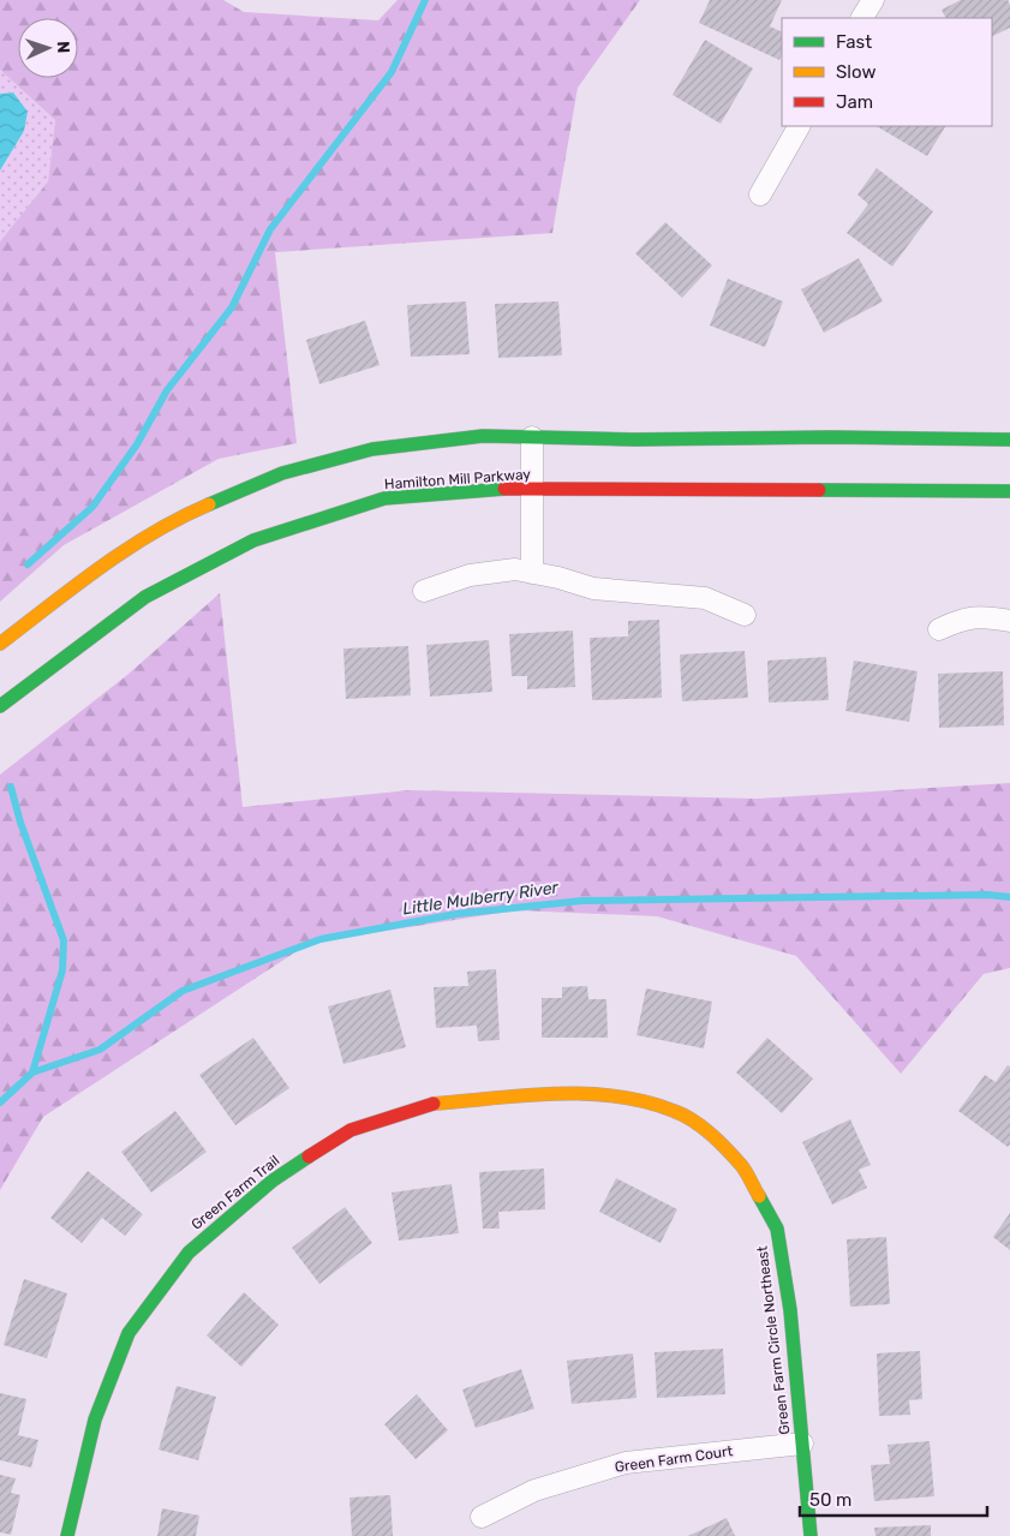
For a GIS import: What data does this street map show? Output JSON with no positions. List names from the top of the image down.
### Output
{
  "streets": {
    "street": [
      "Hamilton Mill Parkway",
      "Green Farm Trail",
      "Green Farm Circle Northeast",
      "Green Farm Court"
    ]
  },
  "crossings": [
    ["Green Farm Trail", "Green Farm Circle Northeast"],
    ["Green Farm Circle Northeast", "Green Farm Court"]
  ],
  "water": ["Little Mulberry River"],
  "legend": ["Fast", "Slow", "Jam"],
  "scale_bar": "50 m",
  "north": "right"
}
